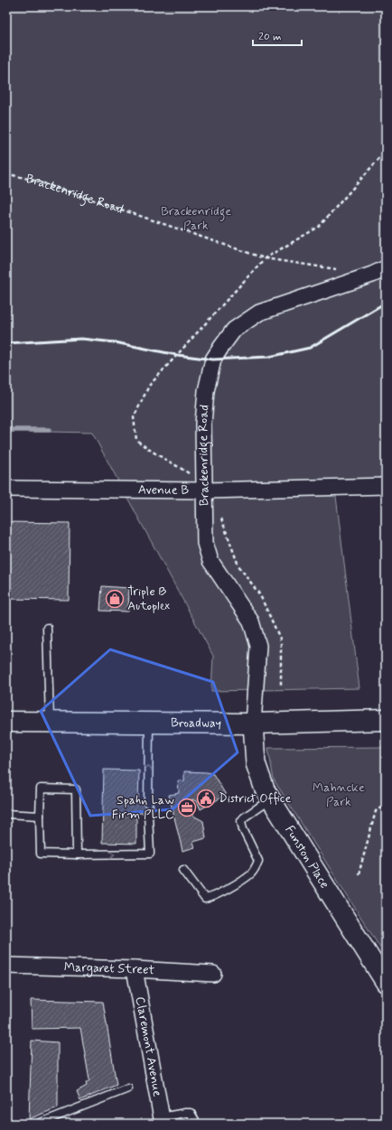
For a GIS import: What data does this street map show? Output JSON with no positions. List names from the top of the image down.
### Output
{
  "streets": {
    "main road": ["Broadway"],
    "street": [
      "Brackenridge Road",
      "Avenue B",
      "Funston Place",
      "Margaret Street",
      "Claremont Avenue"
    ]
  },
  "crossings": [
    ["Brackenridge Road", "Avenue B"],
    ["Brackenridge Road", "Broadway"],
    ["Brackenridge Road", "Funston Place"],
    ["Broadway", "Funston Place"],
    ["Margaret Street", "Claremont Avenue"]
  ],
  "parks": ["Brackenridge Park", "Mahncke Park"],
  "places": {
    "shop": ["Triple B Autoplex"],
    "public building": ["District Office"],
    "office": ["Spahn Law Firm PLLC"]
  },
  "scale_bar": "20 m"
}
